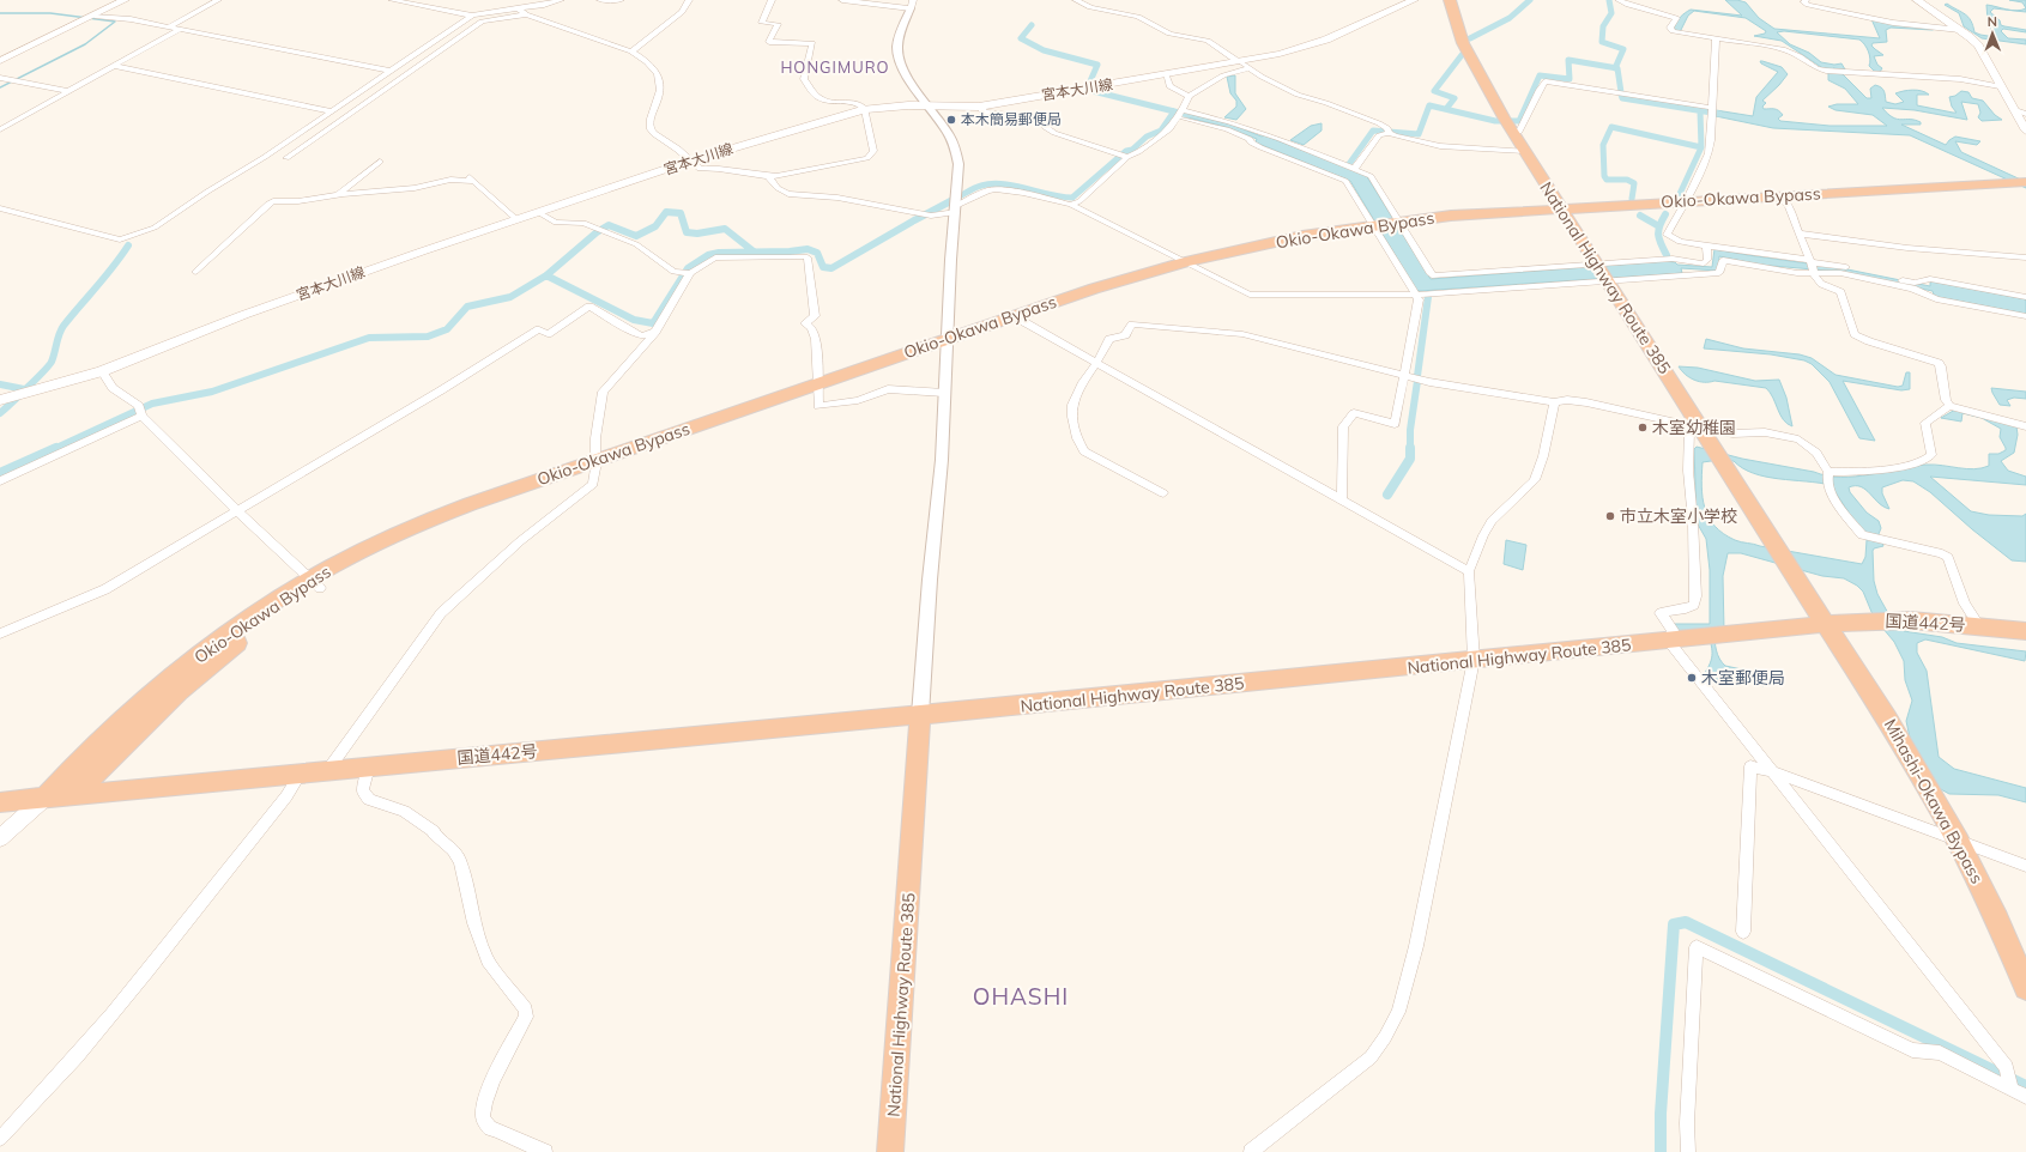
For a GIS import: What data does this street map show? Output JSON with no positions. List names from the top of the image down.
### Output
{
  "streets": {
    "highway": [
      "Okio-Okawa Bypass",
      "National Highway Route 385",
      "国道442号",
      "Mihashi-Okawa Bypass"
    ],
    "main road": ["宮本大川線"]
  },
  "crossings": [
    ["Okio-Okawa Bypass", "National Highway Route 385"],
    ["Okio-Okawa Bypass", "国道442号"],
    ["National Highway Route 385", "国道442号"],
    ["National Highway Route 385", "Mihashi-Okawa Bypass"],
    ["国道442号", "Mihashi-Okawa Bypass"]
  ],
  "districts": ["HONGIMURO", "OHASHI"],
  "places": [
    "本木簡易郵便局",
    "木室幼稚園",
    "市立木室小学校",
    "木室郵便局"
  ],
  "north": "top"
}
